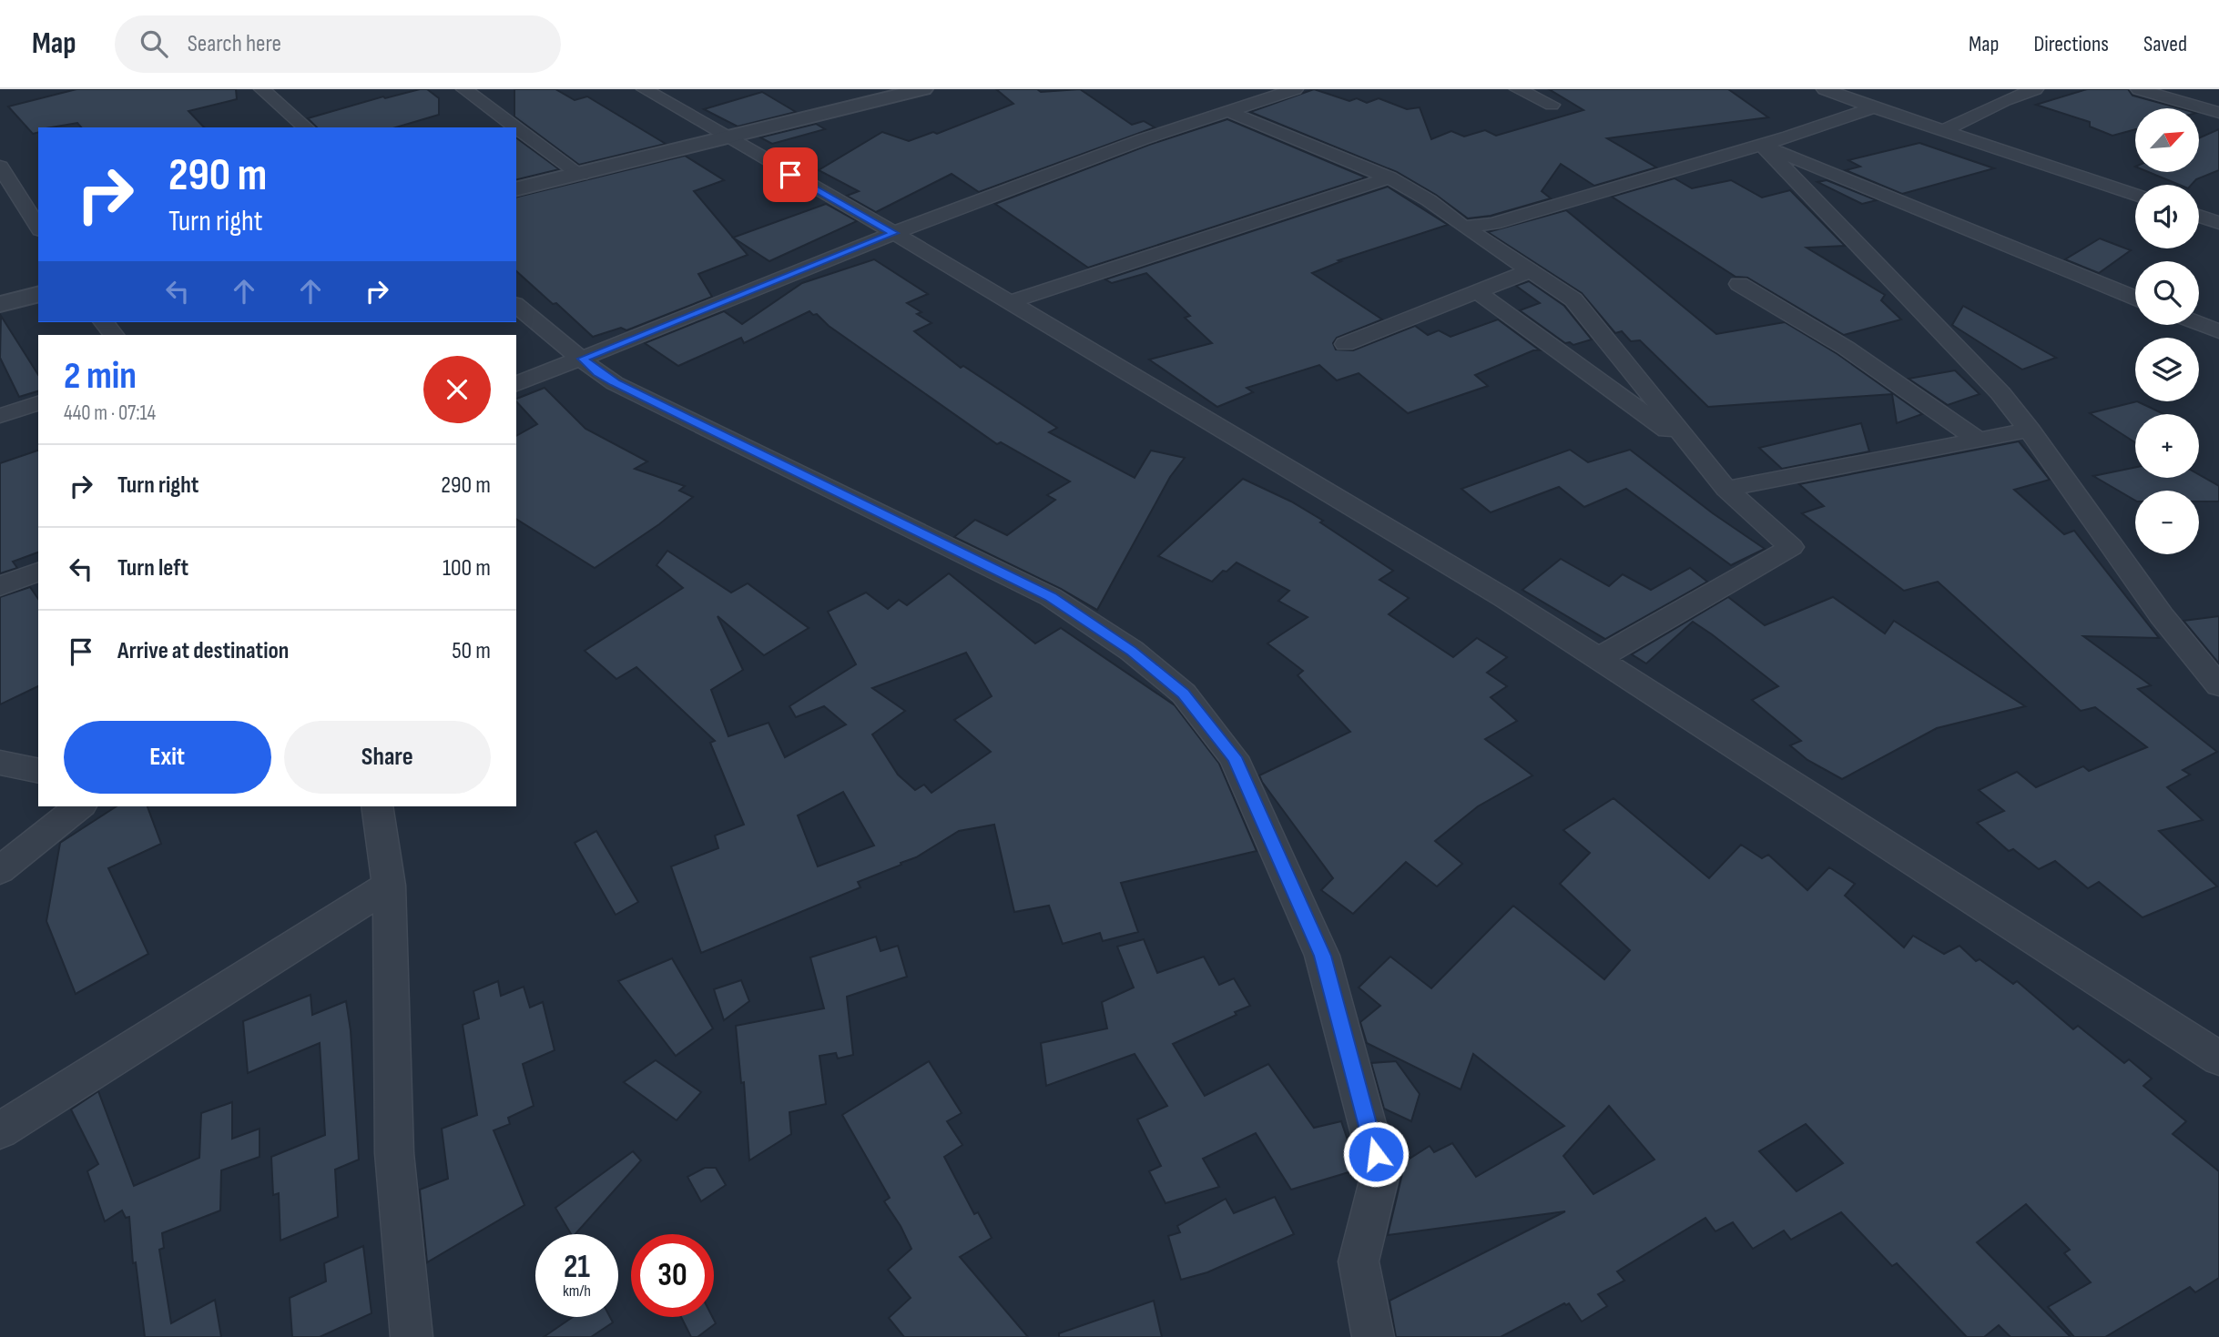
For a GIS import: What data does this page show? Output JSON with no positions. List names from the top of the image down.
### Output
{
  "north": "top right",
  "page": {
    "header": "Map",
    "search": "Search here",
    "nav": ["Map", "Directions", "Saved"],
    "map_buttons": ["+", "−"],
    "turn": ["290 m", "Turn right"],
    "heading": ["2 min", "440 m · 07:14"],
    "list": [
      {
        "name": "Turn right",
        "value": "290 m"
      },
      {
        "name": "Turn left",
        "value": "100 m"
      },
      {
        "name": "Arrive at destination",
        "value": "50 m"
      }
    ],
    "buttons": ["Exit", "Share"],
    "speed": "21 km/h",
    "limit": "30"
  }
}
